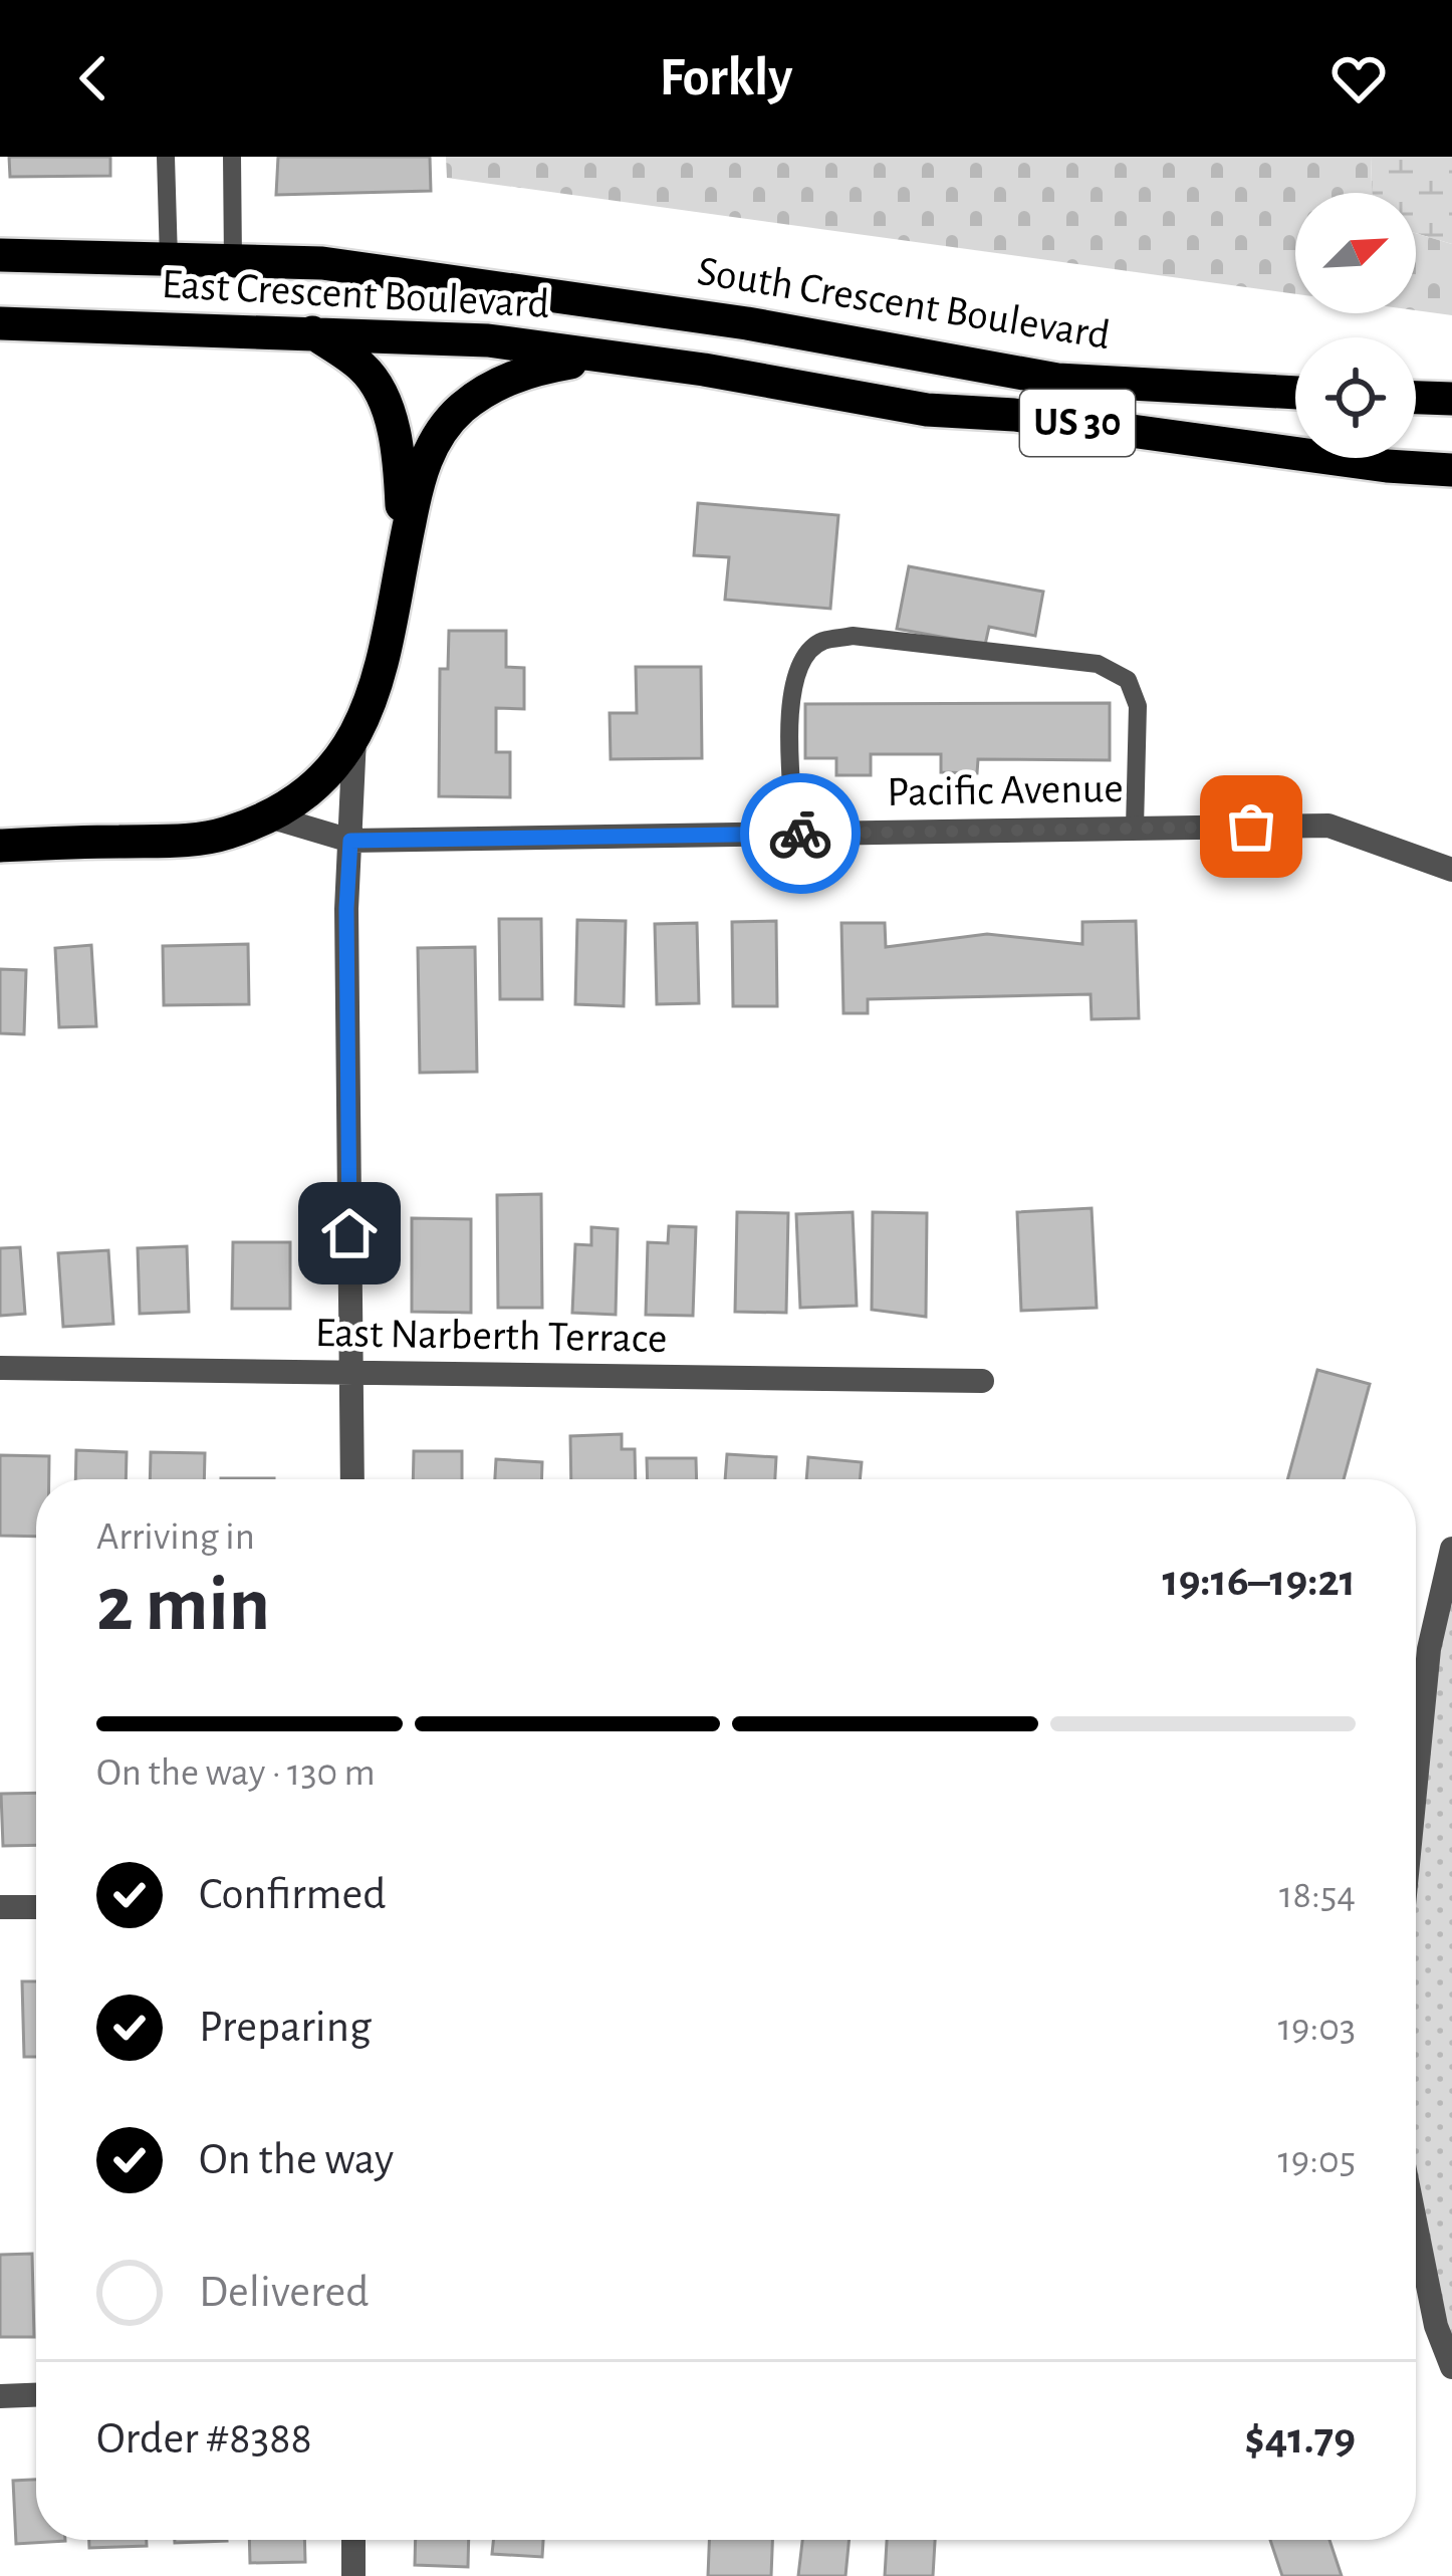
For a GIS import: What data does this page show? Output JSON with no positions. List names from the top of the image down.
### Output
{
  "streets": {
    "highway": ["East Crescent Boulevard", "South Crescent Boulevard", "US 30"],
    "street": ["Pacific Avenue", "East Narberth Terrace"]
  },
  "crossings": [
    ["East Crescent Boulevard", "South Crescent Boulevard"]
  ],
  "north": "top right",
  "page": {
    "header": "Forkly",
    "heading": ["2 min", "Arriving in", "19:16–19:21"],
    "panel": ["Order #8388", "$41.79"],
    "bar": "On the way · 130 m",
    "list": [
      ["Confirmed", "18:54"],
      ["Preparing", "19:03"],
      ["On the way", "19:05"],
      "Delivered"
    ]
  }
}
